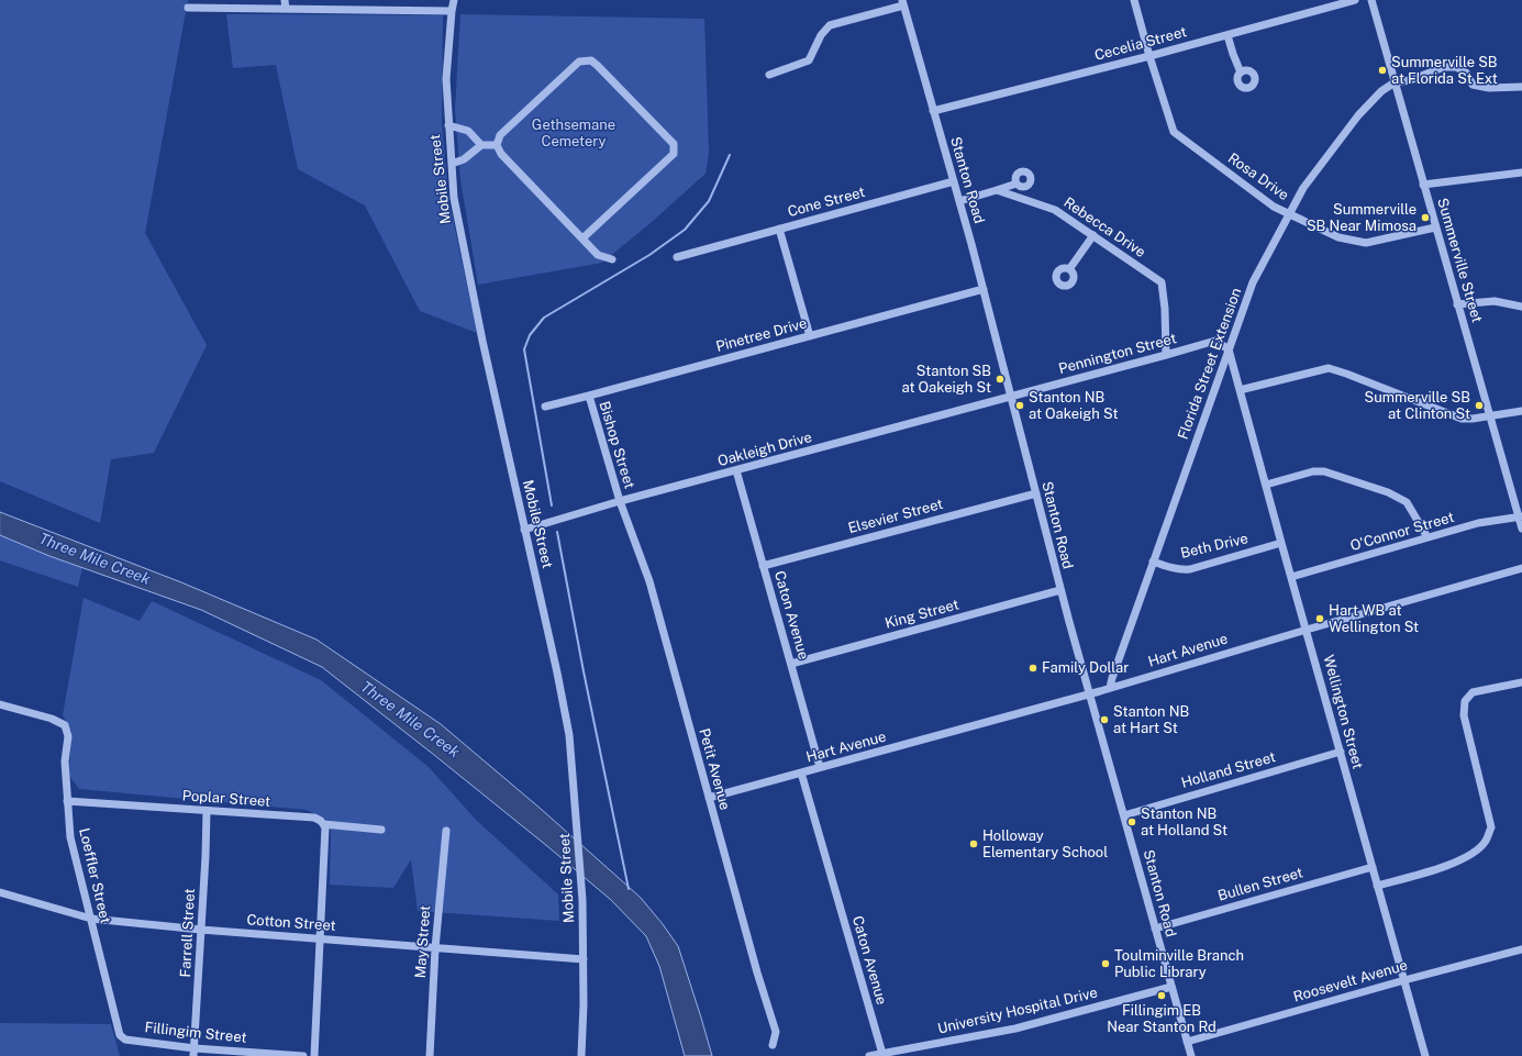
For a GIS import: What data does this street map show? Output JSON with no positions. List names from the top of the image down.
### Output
{
  "streets": {
    "street": [
      "Cecelia Street",
      "Rosa Drive",
      "Mobile Street",
      "Stanton Road",
      "Cone Street",
      "Rebecca Drive",
      "Summerville Street",
      "Pinetree Drive",
      "Pennington Street",
      "Florida Street Extension",
      "Bishop Street",
      "Oakleigh Drive",
      "Elsevier Street",
      "O'Connor Street",
      "Beth Drive",
      "King Street",
      "Caton Avenue",
      "Hart Avenue",
      "Wellington Street",
      "Petit Avenue",
      "Holland Street",
      "Poplar Street",
      "Loeffler Street",
      "Bullen Street",
      "Cotton Street",
      "Farrell Street",
      "May Street",
      "Roosevelt Avenue",
      "University Hospital Drive",
      "Fillingim Street"
    ]
  },
  "crossings": [
    ["Cecelia Street", "Rosa Drive"],
    ["Cecelia Street", "Stanton Road"],
    ["Rosa Drive", "Summerville Street"],
    ["Rosa Drive", "Florida Street Extension"],
    ["Mobile Street", "Oakleigh Drive"],
    ["Mobile Street", "Cotton Street"],
    ["Stanton Road", "Cone Street"],
    ["Stanton Road", "Pinetree Drive"],
    ["Stanton Road", "Pennington Street"],
    ["Stanton Road", "Oakleigh Drive"],
    ["Stanton Road", "Elsevier Street"],
    ["Stanton Road", "King Street"],
    ["Stanton Road", "Hart Avenue"],
    ["Stanton Road", "Holland Street"],
    ["Stanton Road", "Bullen Street"],
    ["Stanton Road", "Roosevelt Avenue"],
    ["Stanton Road", "University Hospital Drive"],
    ["Rebecca Drive", "Pennington Street"],
    ["Summerville Street", "Florida Street Extension"],
    ["Summerville Street", "O'Connor Street"],
    ["Pinetree Drive", "Bishop Street"],
    ["Pennington Street", "Florida Street Extension"],
    ["Pennington Street", "Oakleigh Drive"],
    ["Pennington Street", "Wellington Street"],
    ["Florida Street Extension", "Beth Drive"],
    ["Florida Street Extension", "Hart Avenue"],
    ["Florida Street Extension", "Wellington Street"],
    ["Bishop Street", "Oakleigh Drive"],
    ["Bishop Street", "Petit Avenue"],
    ["Oakleigh Drive", "Caton Avenue"],
    ["Oakleigh Drive", "Petit Avenue"],
    ["Elsevier Street", "Caton Avenue"],
    ["O'Connor Street", "Wellington Street"],
    ["Beth Drive", "Wellington Street"],
    ["King Street", "Caton Avenue"],
    ["Caton Avenue", "Hart Avenue"],
    ["Caton Avenue", "University Hospital Drive"],
    ["Hart Avenue", "Wellington Street"],
    ["Hart Avenue", "Petit Avenue"],
    ["Wellington Street", "Holland Street"],
    ["Wellington Street", "Bullen Street"],
    ["Wellington Street", "Roosevelt Avenue"],
    ["Poplar Street", "Loeffler Street"],
    ["Poplar Street", "Farrell Street"],
    ["Loeffler Street", "Cotton Street"],
    ["Loeffler Street", "Fillingim Street"],
    ["Cotton Street", "Farrell Street"],
    ["Cotton Street", "May Street"],
    ["Farrell Street", "Fillingim Street"]
  ],
  "water": ["Three Mile Creek"],
  "parks": ["Gethsemane Cemetery"],
  "places": [
    "Summerville SB at Florida St Ext",
    "Summerville SB Near Mimosa",
    "Stanton SB at Oakeigh St",
    "Stanton NB at Oakeigh St",
    "Summerville SB at Clinton St",
    "Hart WB at Wellington St",
    "Family Dollar",
    "Stanton NB at Hart St",
    "Stanton NB at Holland St",
    "Holloway Elementary School",
    "Toulminville Branch Public Library",
    "Fillingim EB Near Stanton Rd"
  ]
}
